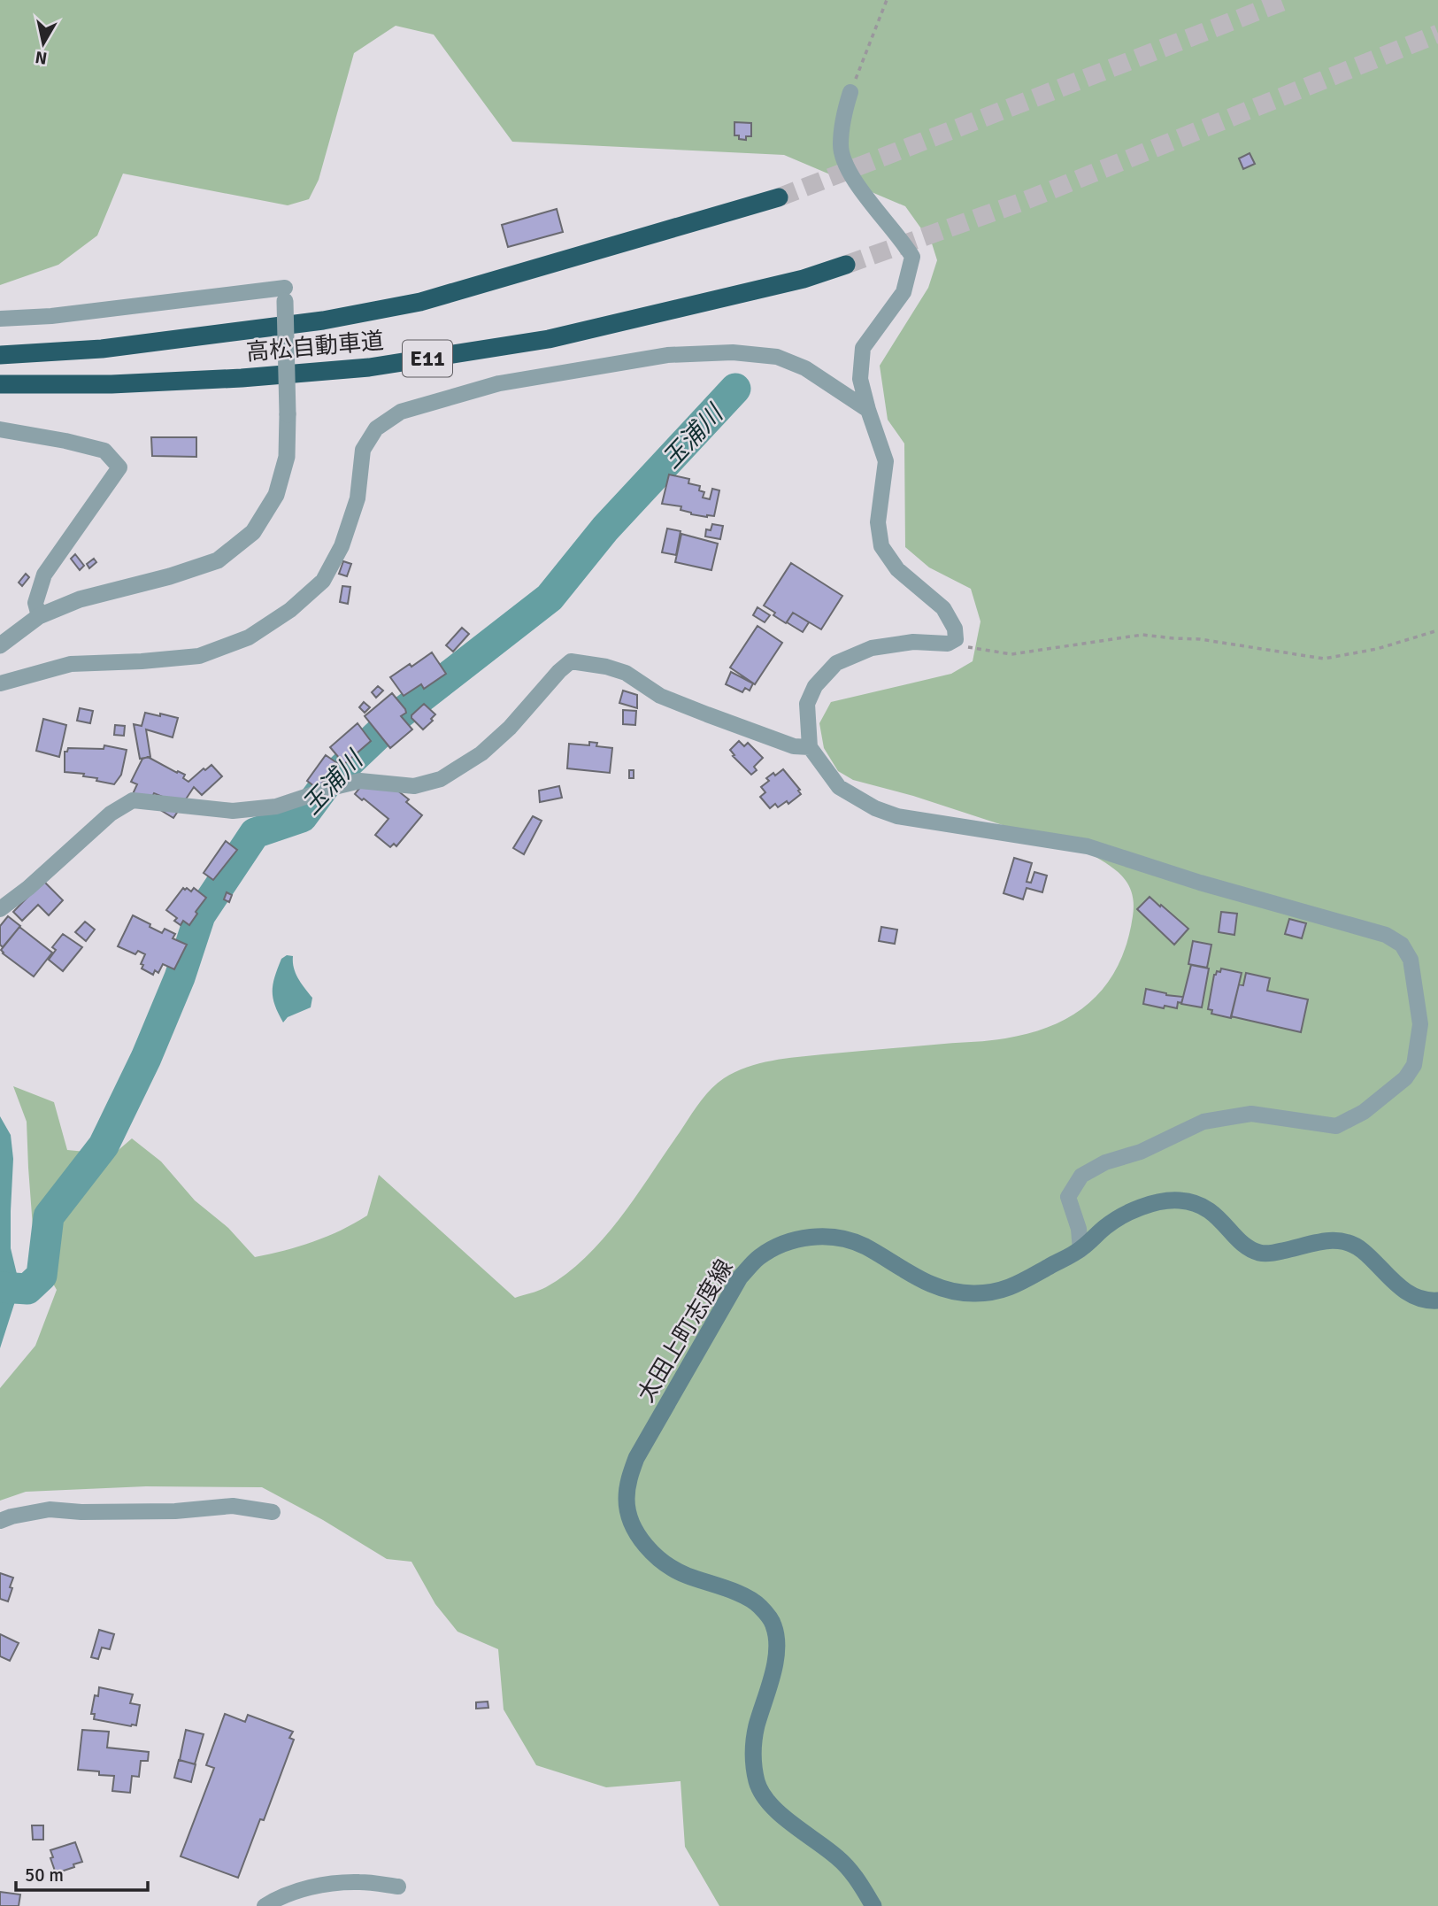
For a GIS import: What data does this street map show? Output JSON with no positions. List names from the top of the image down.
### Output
{
  "streets": {
    "highway": ["高松自動車道", "E11"],
    "main road": ["太田上町志度線"]
  },
  "water": ["玉浦川"],
  "scale_bar": "50 m",
  "north": "bottom"
}
